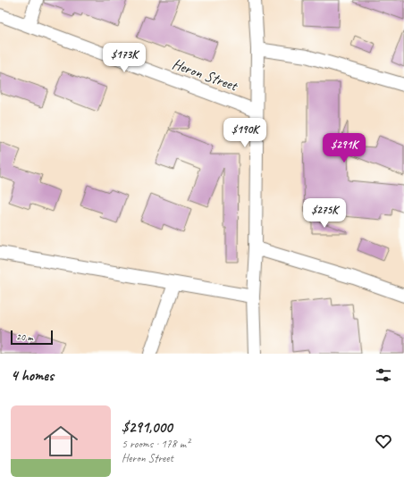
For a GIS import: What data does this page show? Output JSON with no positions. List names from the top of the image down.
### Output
{
  "streets": {
    "street": ["Heron Street"]
  },
  "scale_bar": "20 m",
  "page": {
    "price": [
      "$173K",
      "$190K",
      "$291K",
      "$275K"
    ],
    "scale": "20 m",
    "heading": "4 homes",
    "list": [
      {
        "name": "$291,000",
        "note": "5 rooms · 178 m² · Heron Street"
      }
    ]
  }
}
